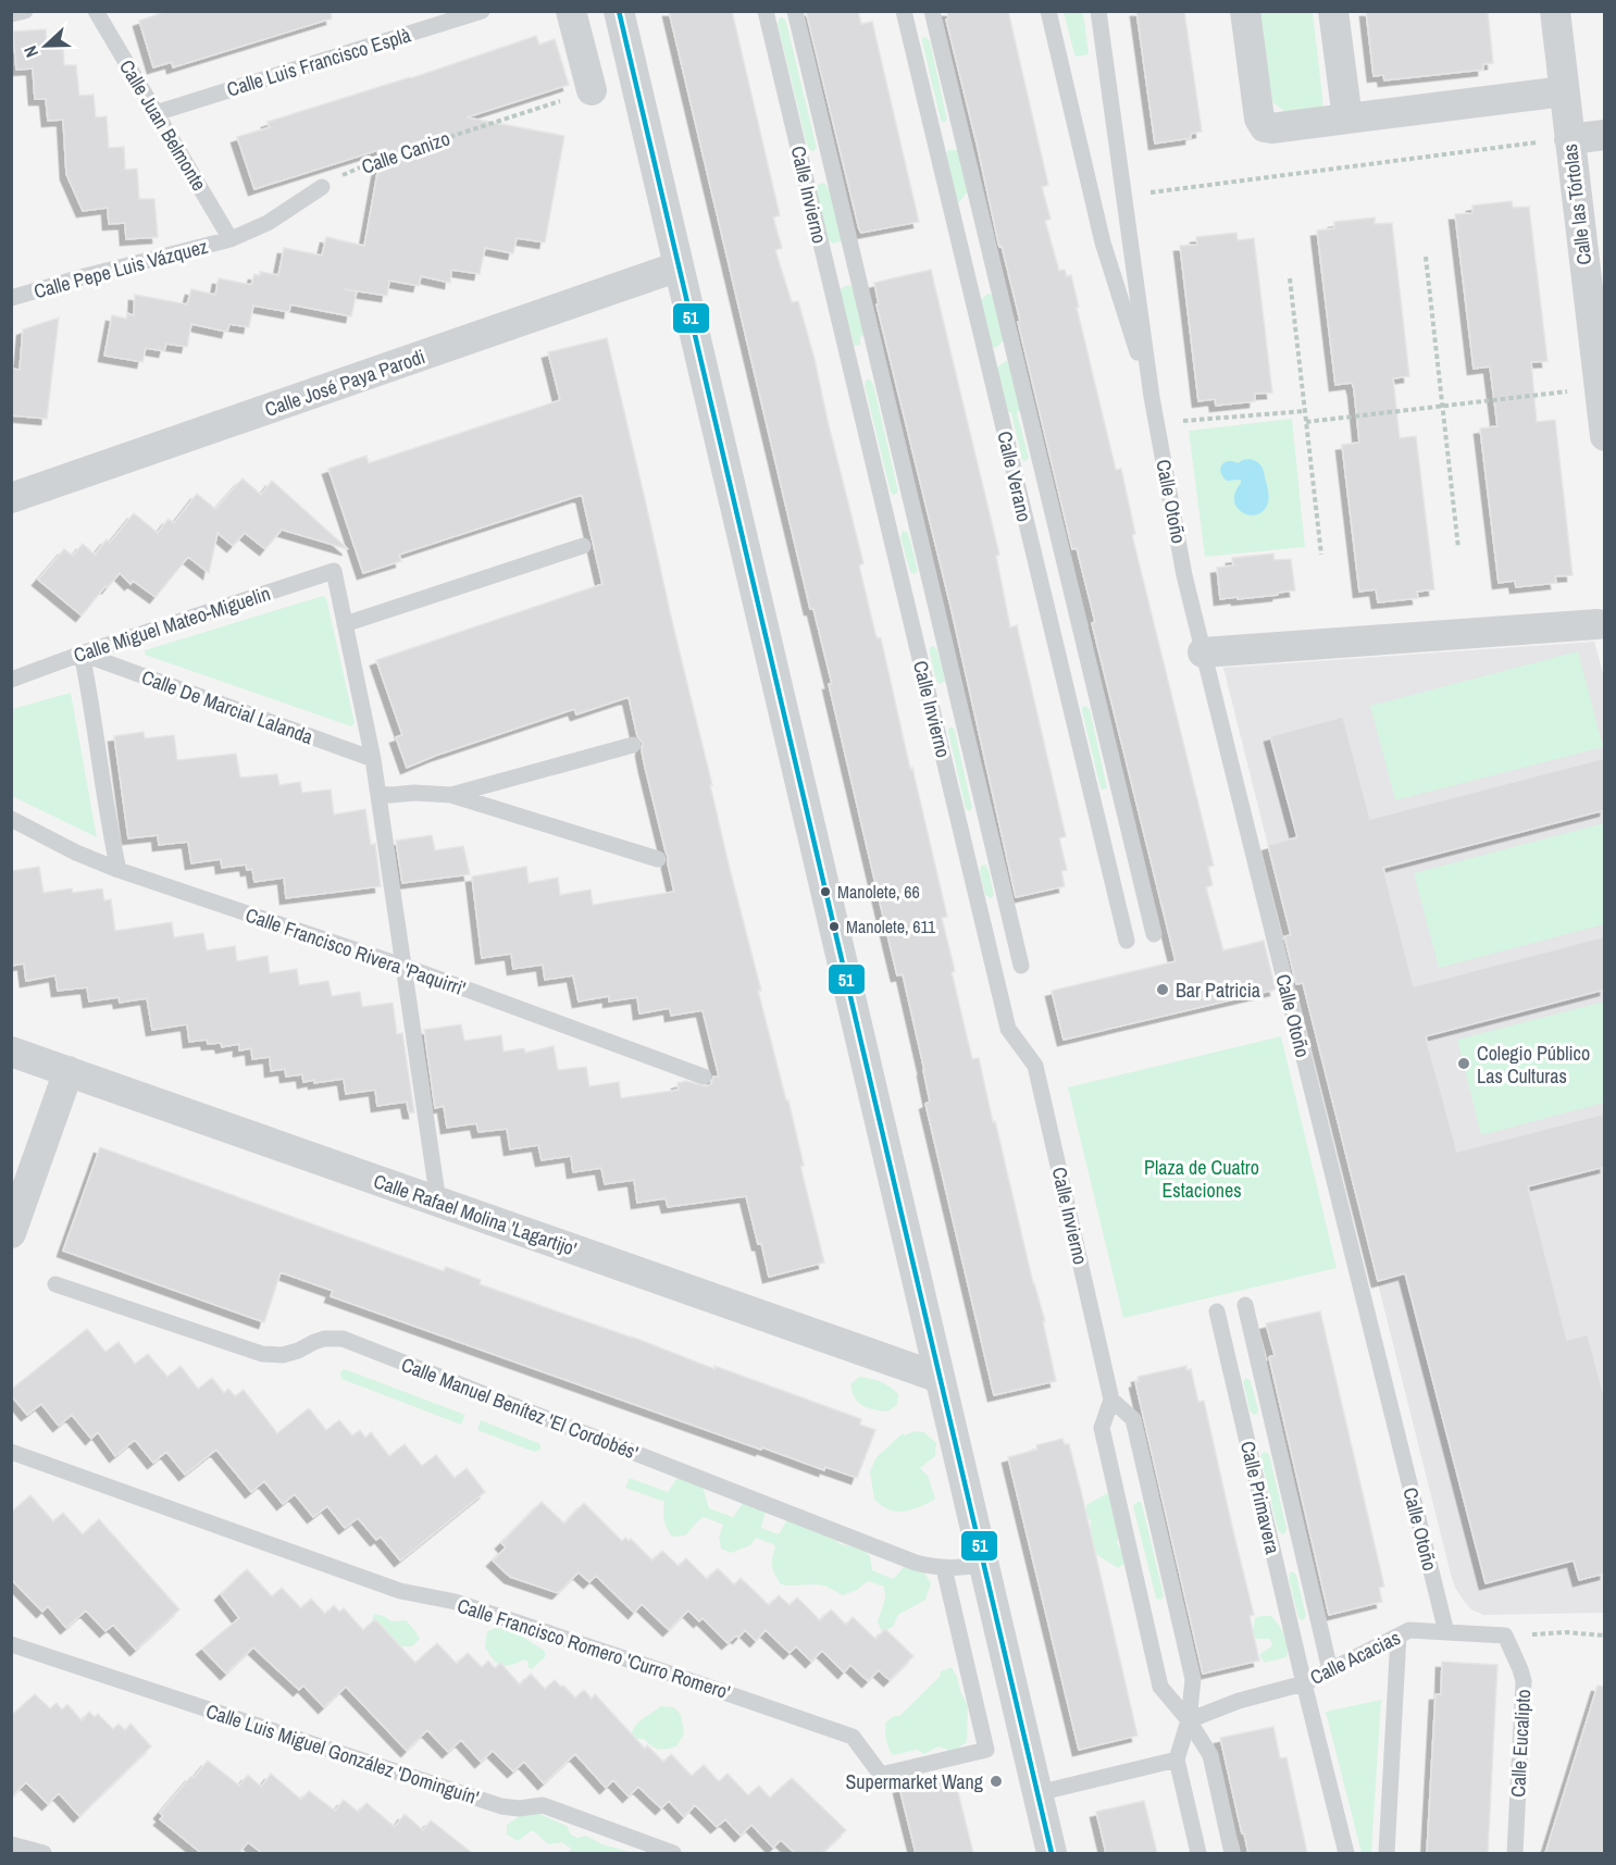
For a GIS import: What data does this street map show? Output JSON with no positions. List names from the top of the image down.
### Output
{
  "streets": {
    "street": ["Calle las Tórtolas", "Calle José Paya Parodi", "Calle Rafael Molina 'Lagartijo'"],
    "lane": [
      "Calle Luis Francisco Esplà",
      "Calle Juan Belmonte",
      "Calle Invierno",
      "Calle Pepe Luis Vázquez",
      "Calle Verano",
      "Calle Otoño",
      "Calle Miguel Mateo-Miguelin",
      "Calle De Marcial Lalanda",
      "Calle Francisco Rivera 'Paquirri'",
      "Calle Manuel Benítez 'El Cordobés'",
      "Calle Primavera",
      "Calle Francisco Romero 'Curro Romero'",
      "Calle Acacias",
      "Calle Eucalipto",
      "Calle Luis Miguel González 'Dominguín'"
    ],
    "path": ["Calle Canizo"]
  },
  "crossings": [
    ["Calle Luis Francisco Esplà", "Calle Juan Belmonte"],
    ["Calle Juan Belmonte", "Calle Pepe Luis Vázquez"],
    ["Calle Invierno", "Calle Acacias"],
    ["Calle Otoño", "Calle Acacias"],
    ["Calle Miguel Mateo-Miguelin", "Calle De Marcial Lalanda"],
    ["Calle Manuel Benítez 'El Cordobés'", "Calle Francisco Romero 'Curro Romero'"],
    ["Calle Primavera", "Calle Acacias"],
    ["Calle Acacias", "Calle Eucalipto"]
  ],
  "parks": ["Plaza de Cuatro Estaciones"],
  "places": [
    "Manolete, 66",
    "Manolete, 611",
    "Bar Patricia",
    "Colegio Público Las Culturas",
    "Supermarket Wang"
  ],
  "lines": ["transit line 51"],
  "north": "left"
}
